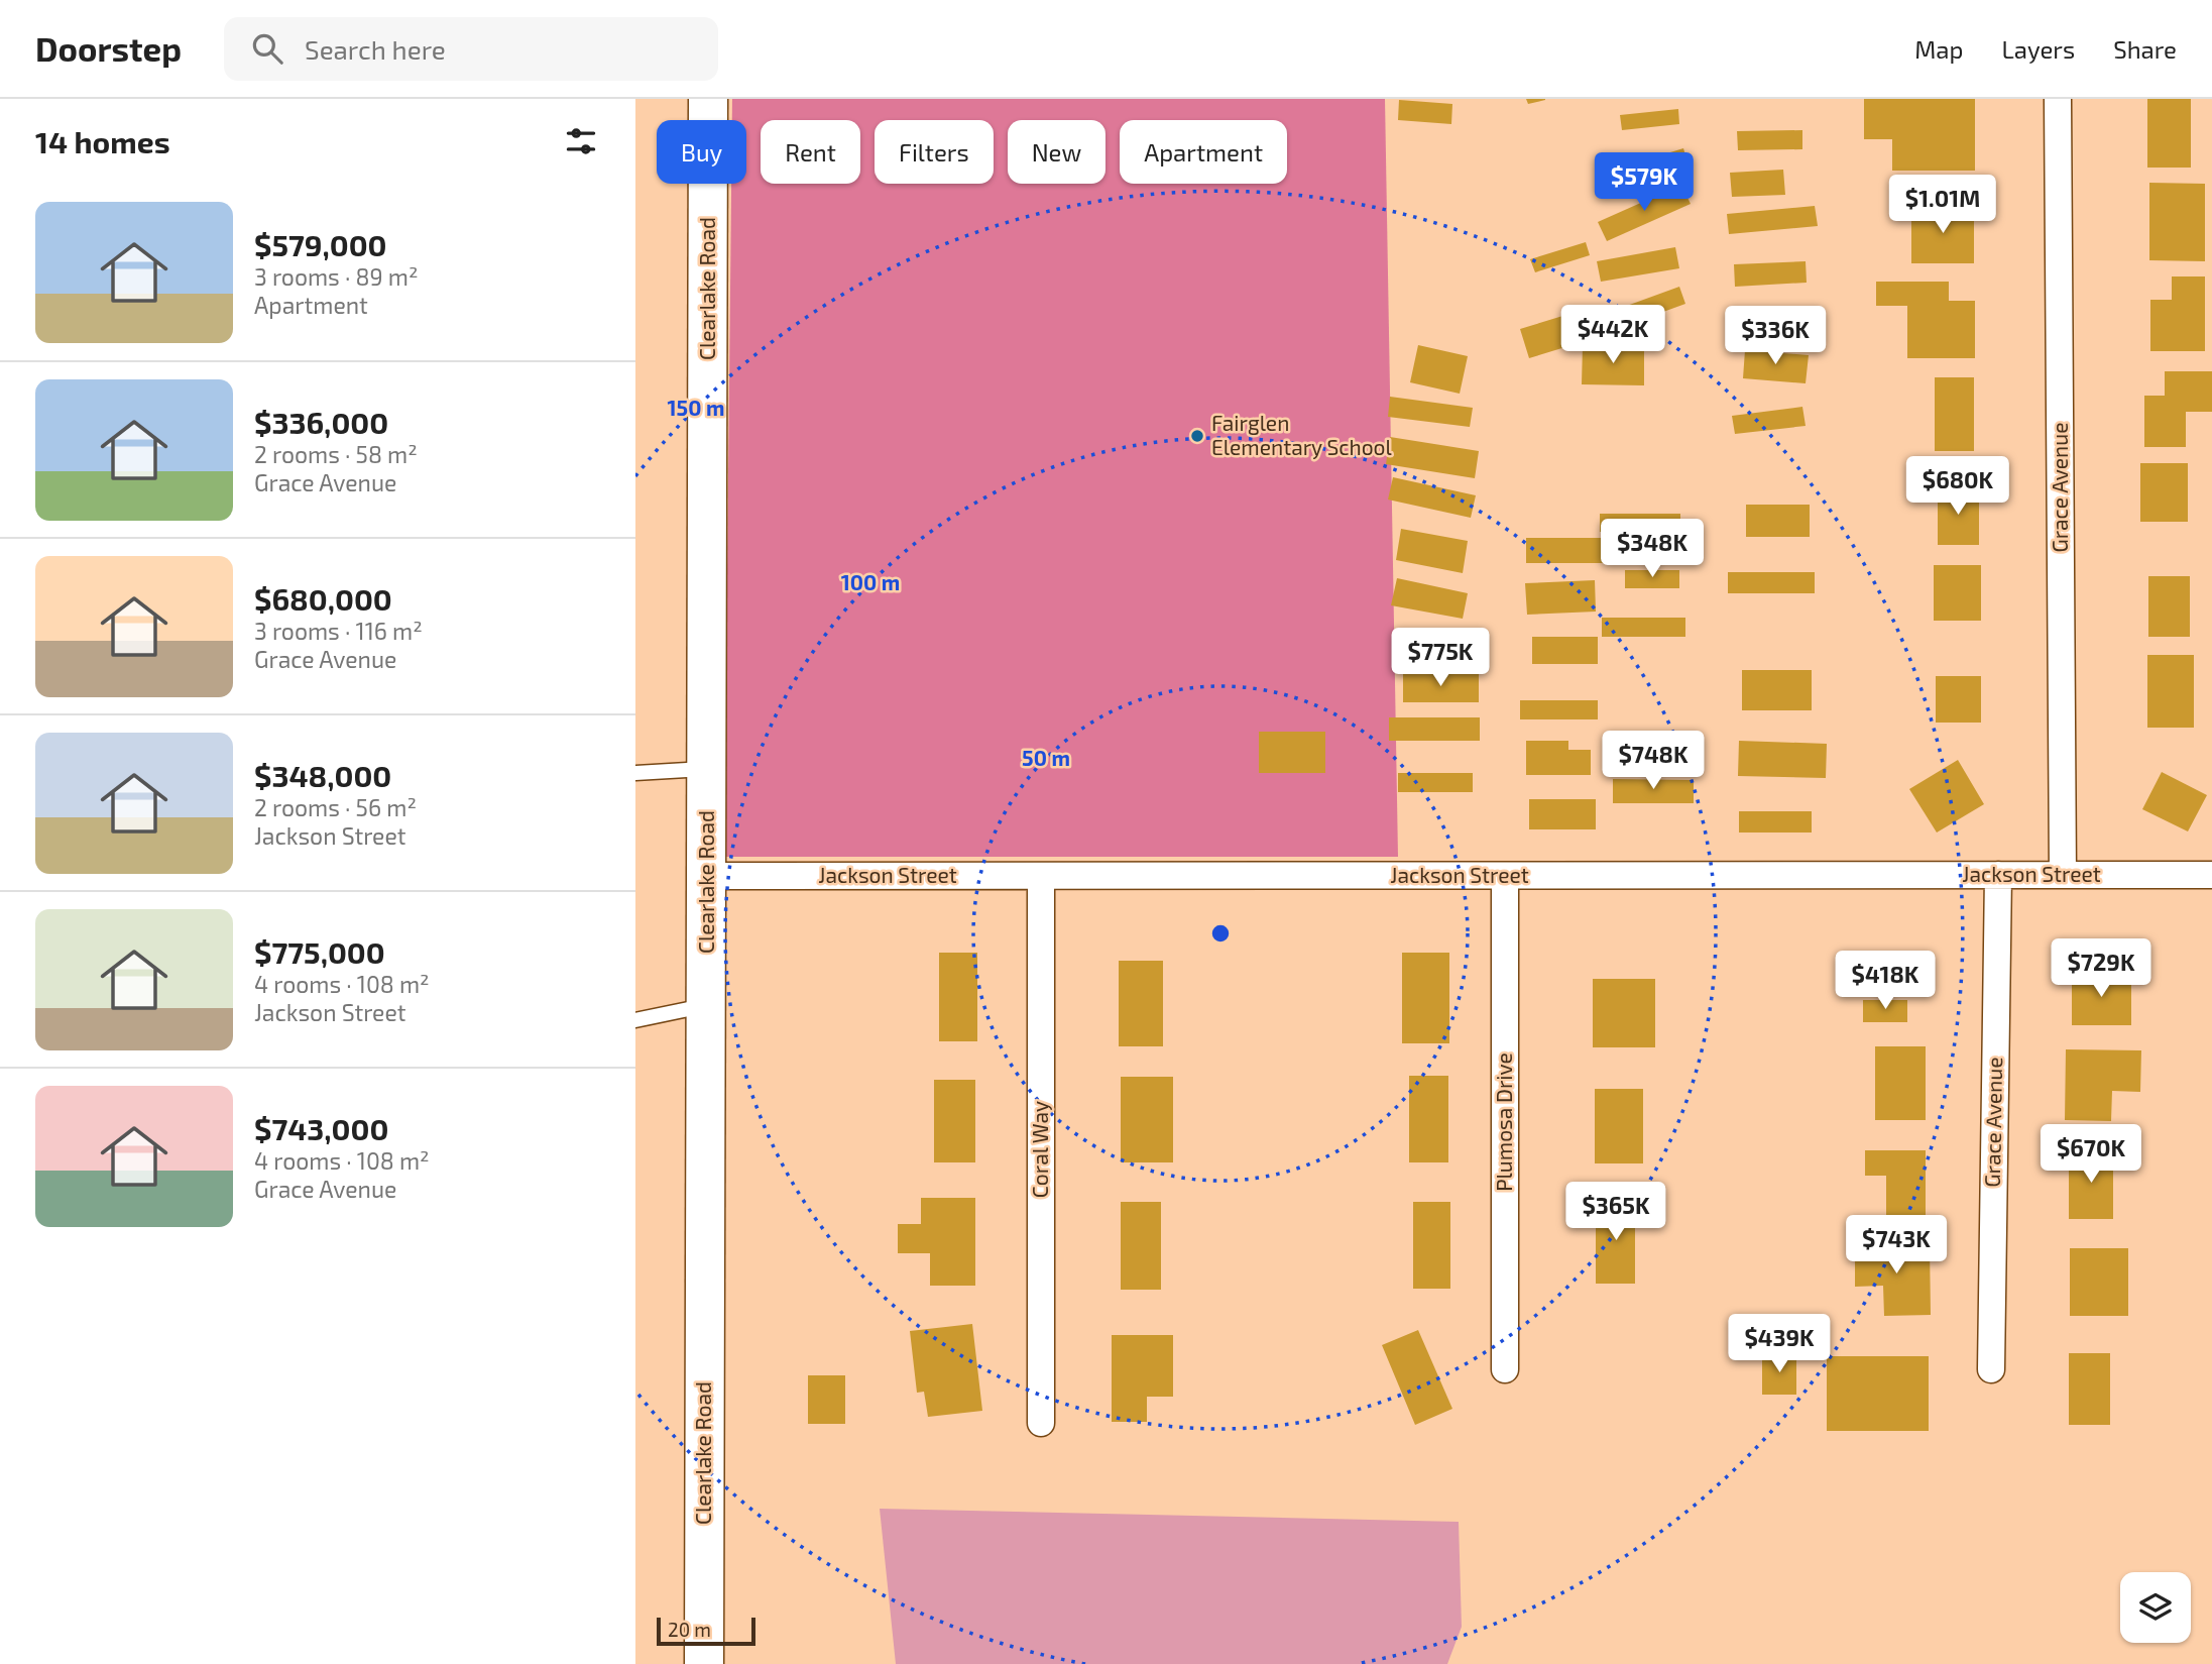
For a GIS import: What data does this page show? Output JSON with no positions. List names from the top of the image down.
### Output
{
  "streets": {
    "street": [
      "Clearlake Road",
      "Grace Avenue",
      "Jackson Street",
      "Plumosa Drive",
      "Coral Way"
    ]
  },
  "crossings": [
    ["Clearlake Road", "Jackson Street"],
    ["Grace Avenue", "Jackson Street"],
    ["Jackson Street", "Plumosa Drive"],
    ["Jackson Street", "Coral Way"]
  ],
  "places": ["Fairglen Elementary School"],
  "scale_bar": "20 m",
  "page": {
    "header": "Doorstep",
    "search": "Search here",
    "nav": ["Map", "Layers", "Share"],
    "heading": "14 homes",
    "chip": [
      "Buy",
      "Rent",
      "Filters",
      "New",
      "Apartment"
    ],
    "price": [
      "$579K",
      "$1.01M",
      "$442K",
      "$336K",
      "$680K",
      "$348K",
      "$775K",
      "$748K",
      "$729K",
      "$418K",
      "$670K",
      "$365K",
      "$743K",
      "$439K"
    ],
    "list": [
      {
        "name": "$579,000",
        "note": "3 rooms · 89 m² · Apartment"
      },
      {
        "name": "$336,000",
        "note": "2 rooms · 58 m² · Grace Avenue"
      },
      {
        "name": "$680,000",
        "note": "3 rooms · 116 m² · Grace Avenue"
      },
      {
        "name": "$348,000",
        "note": "2 rooms · 56 m² · Jackson Street"
      },
      {
        "name": "$775,000",
        "note": "4 rooms · 108 m² · Jackson Street"
      },
      {
        "name": "$743,000",
        "note": "4 rooms · 108 m² · Grace Avenue"
      }
    ],
    "scale": "20 m"
  },
  "rings": ["150 m", "100 m", "50 m"]
}
